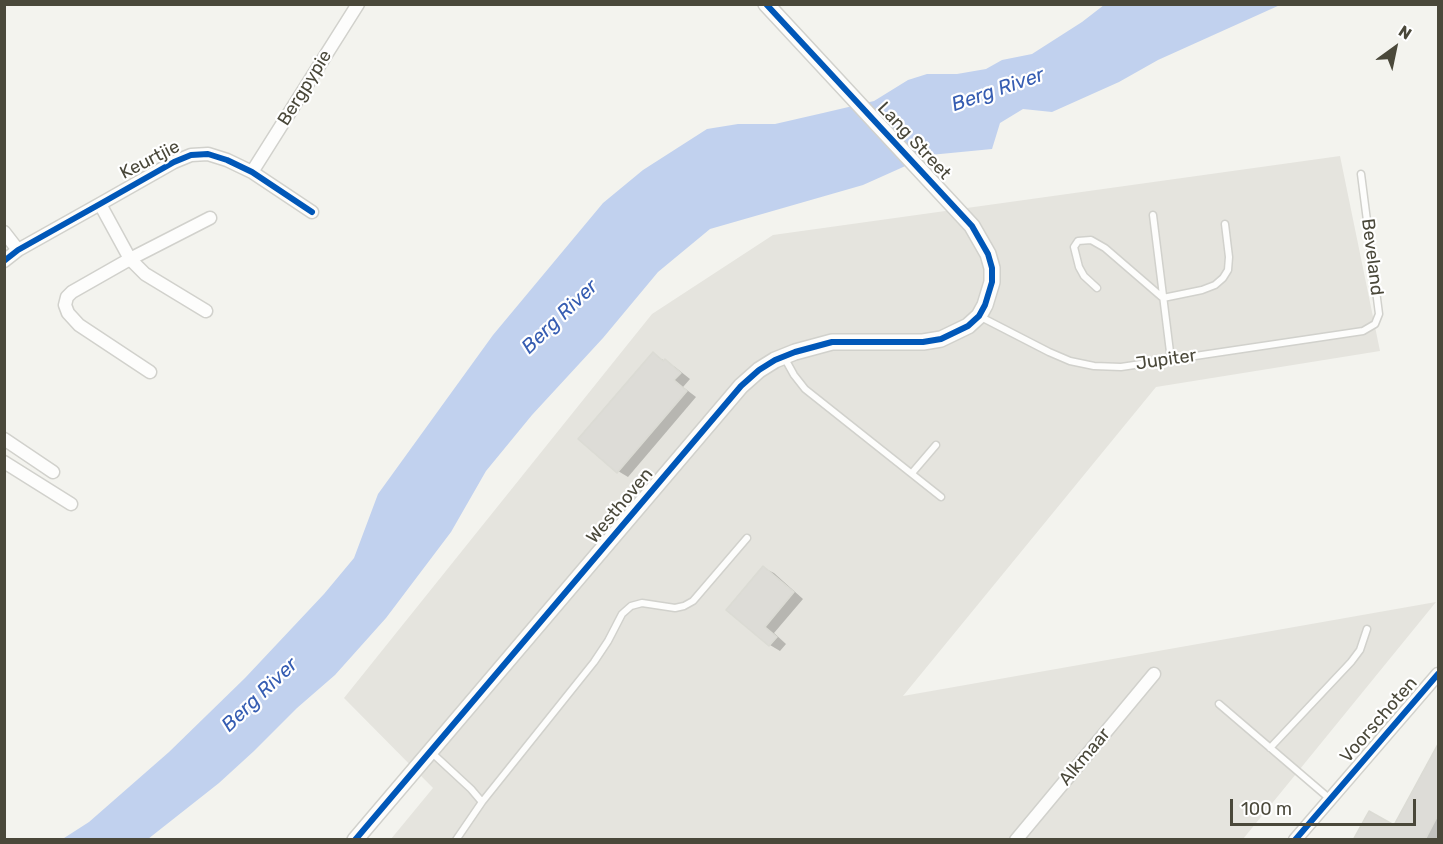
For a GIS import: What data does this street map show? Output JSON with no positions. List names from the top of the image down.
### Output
{
  "streets": {
    "street": [
      "Bergpypie",
      "Lang Street",
      "Keurtjie",
      "Westhoven",
      "Voorschoten",
      "Alkmaar"
    ],
    "lane": ["Beveland", "Jupiter"]
  },
  "crossings": [
    ["Bergpypie", "Keurtjie"],
    ["Lang Street", "Jupiter"],
    ["Lang Street", "Westhoven"],
    ["Beveland", "Jupiter"],
    ["Jupiter", "Westhoven"]
  ],
  "water": ["Berg River"],
  "scale_bar": "100 m",
  "north": "top right"
}
